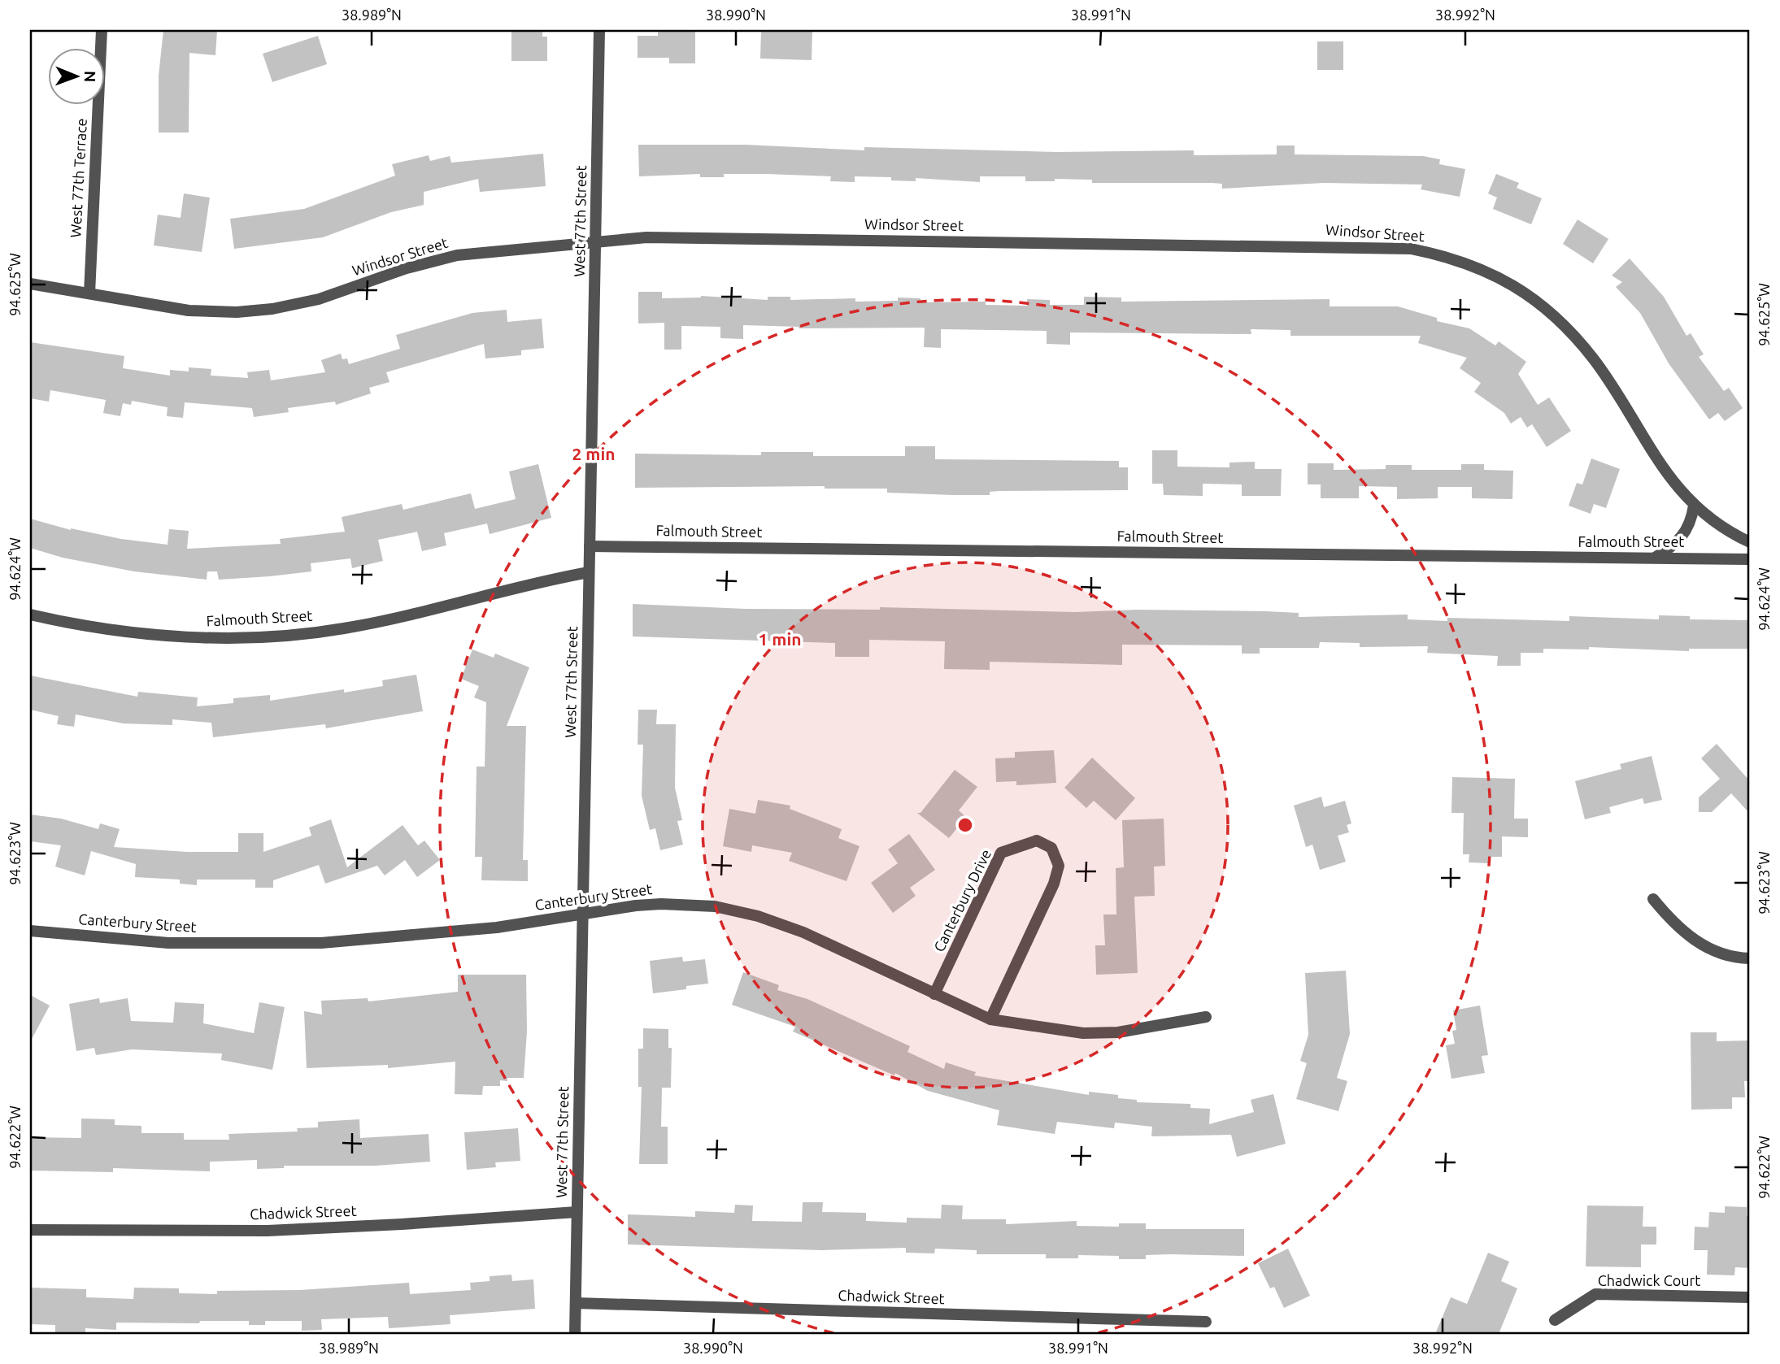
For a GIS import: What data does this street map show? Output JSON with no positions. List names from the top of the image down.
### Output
{
  "streets": {
    "street": [
      "West 77th Terrace",
      "West 77th Street",
      "Windsor Street",
      "Falmouth Street",
      "Canterbury Street",
      "Canterbury Drive",
      "Chadwick Street",
      "Chadwick Court"
    ]
  },
  "crossings": [
    ["West 77th Terrace", "Windsor Street"],
    ["West 77th Street", "Windsor Street"],
    ["West 77th Street", "Falmouth Street"],
    ["West 77th Street", "Canterbury Street"],
    ["West 77th Street", "Chadwick Street"],
    ["Canterbury Street", "Canterbury Drive"]
  ],
  "north": "right",
  "coordinates": [
    "38.989°N",
    "38.990°N",
    "38.991°N",
    "38.992°N",
    "94.625°W",
    "94.624°W",
    "94.623°W",
    "94.622°W"
  ],
  "rings": ["2 min", "1 min"]
}
